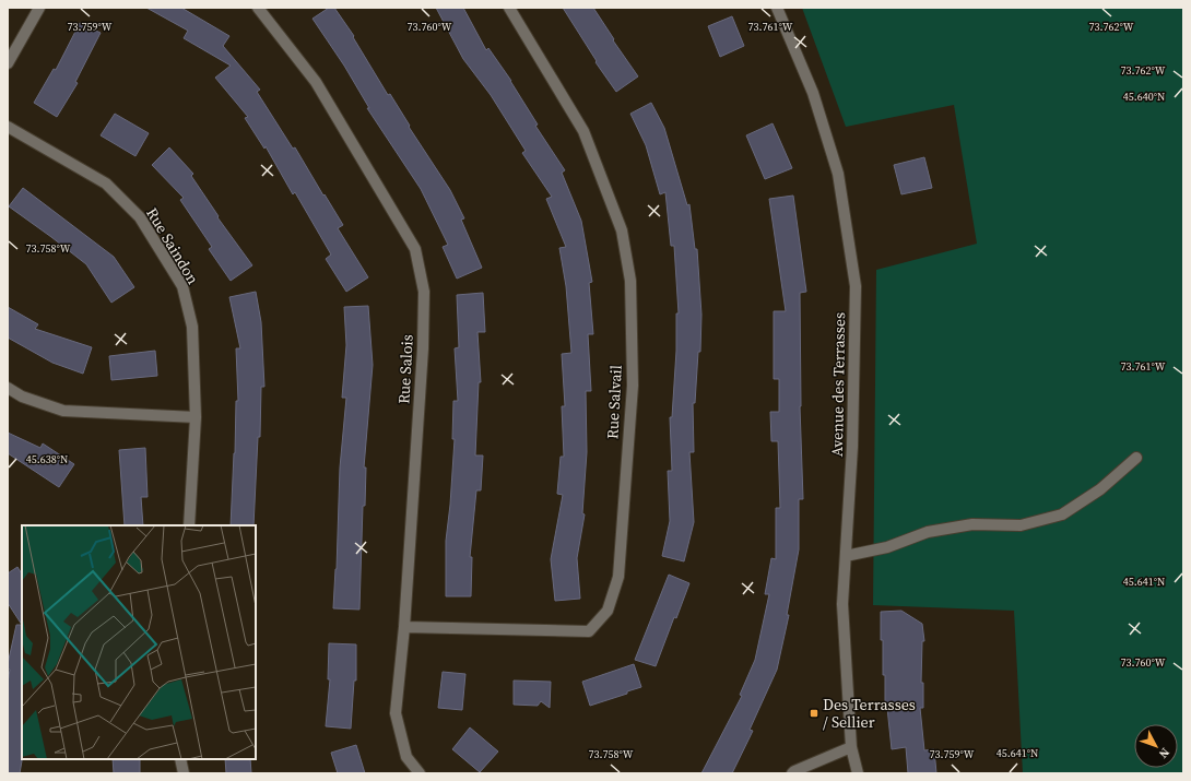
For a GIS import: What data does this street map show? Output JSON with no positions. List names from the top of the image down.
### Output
{
  "streets": {
    "street": [
      "Rue Saindon",
      "Rue Salois",
      "Avenue des Terrasses",
      "Rue Salvail"
    ]
  },
  "crossings": [
    ["Rue Salois", "Rue Salvail"]
  ],
  "places": {
    "transit": ["Des Terrasses / Sellier"]
  },
  "north": "bottom right",
  "coordinates": [
    "73.762°W",
    "73.759°W",
    "73.760°W",
    "73.761°W",
    "45.640°N",
    "73.758°W",
    "45.638°N",
    "45.641°N"
  ]
}
